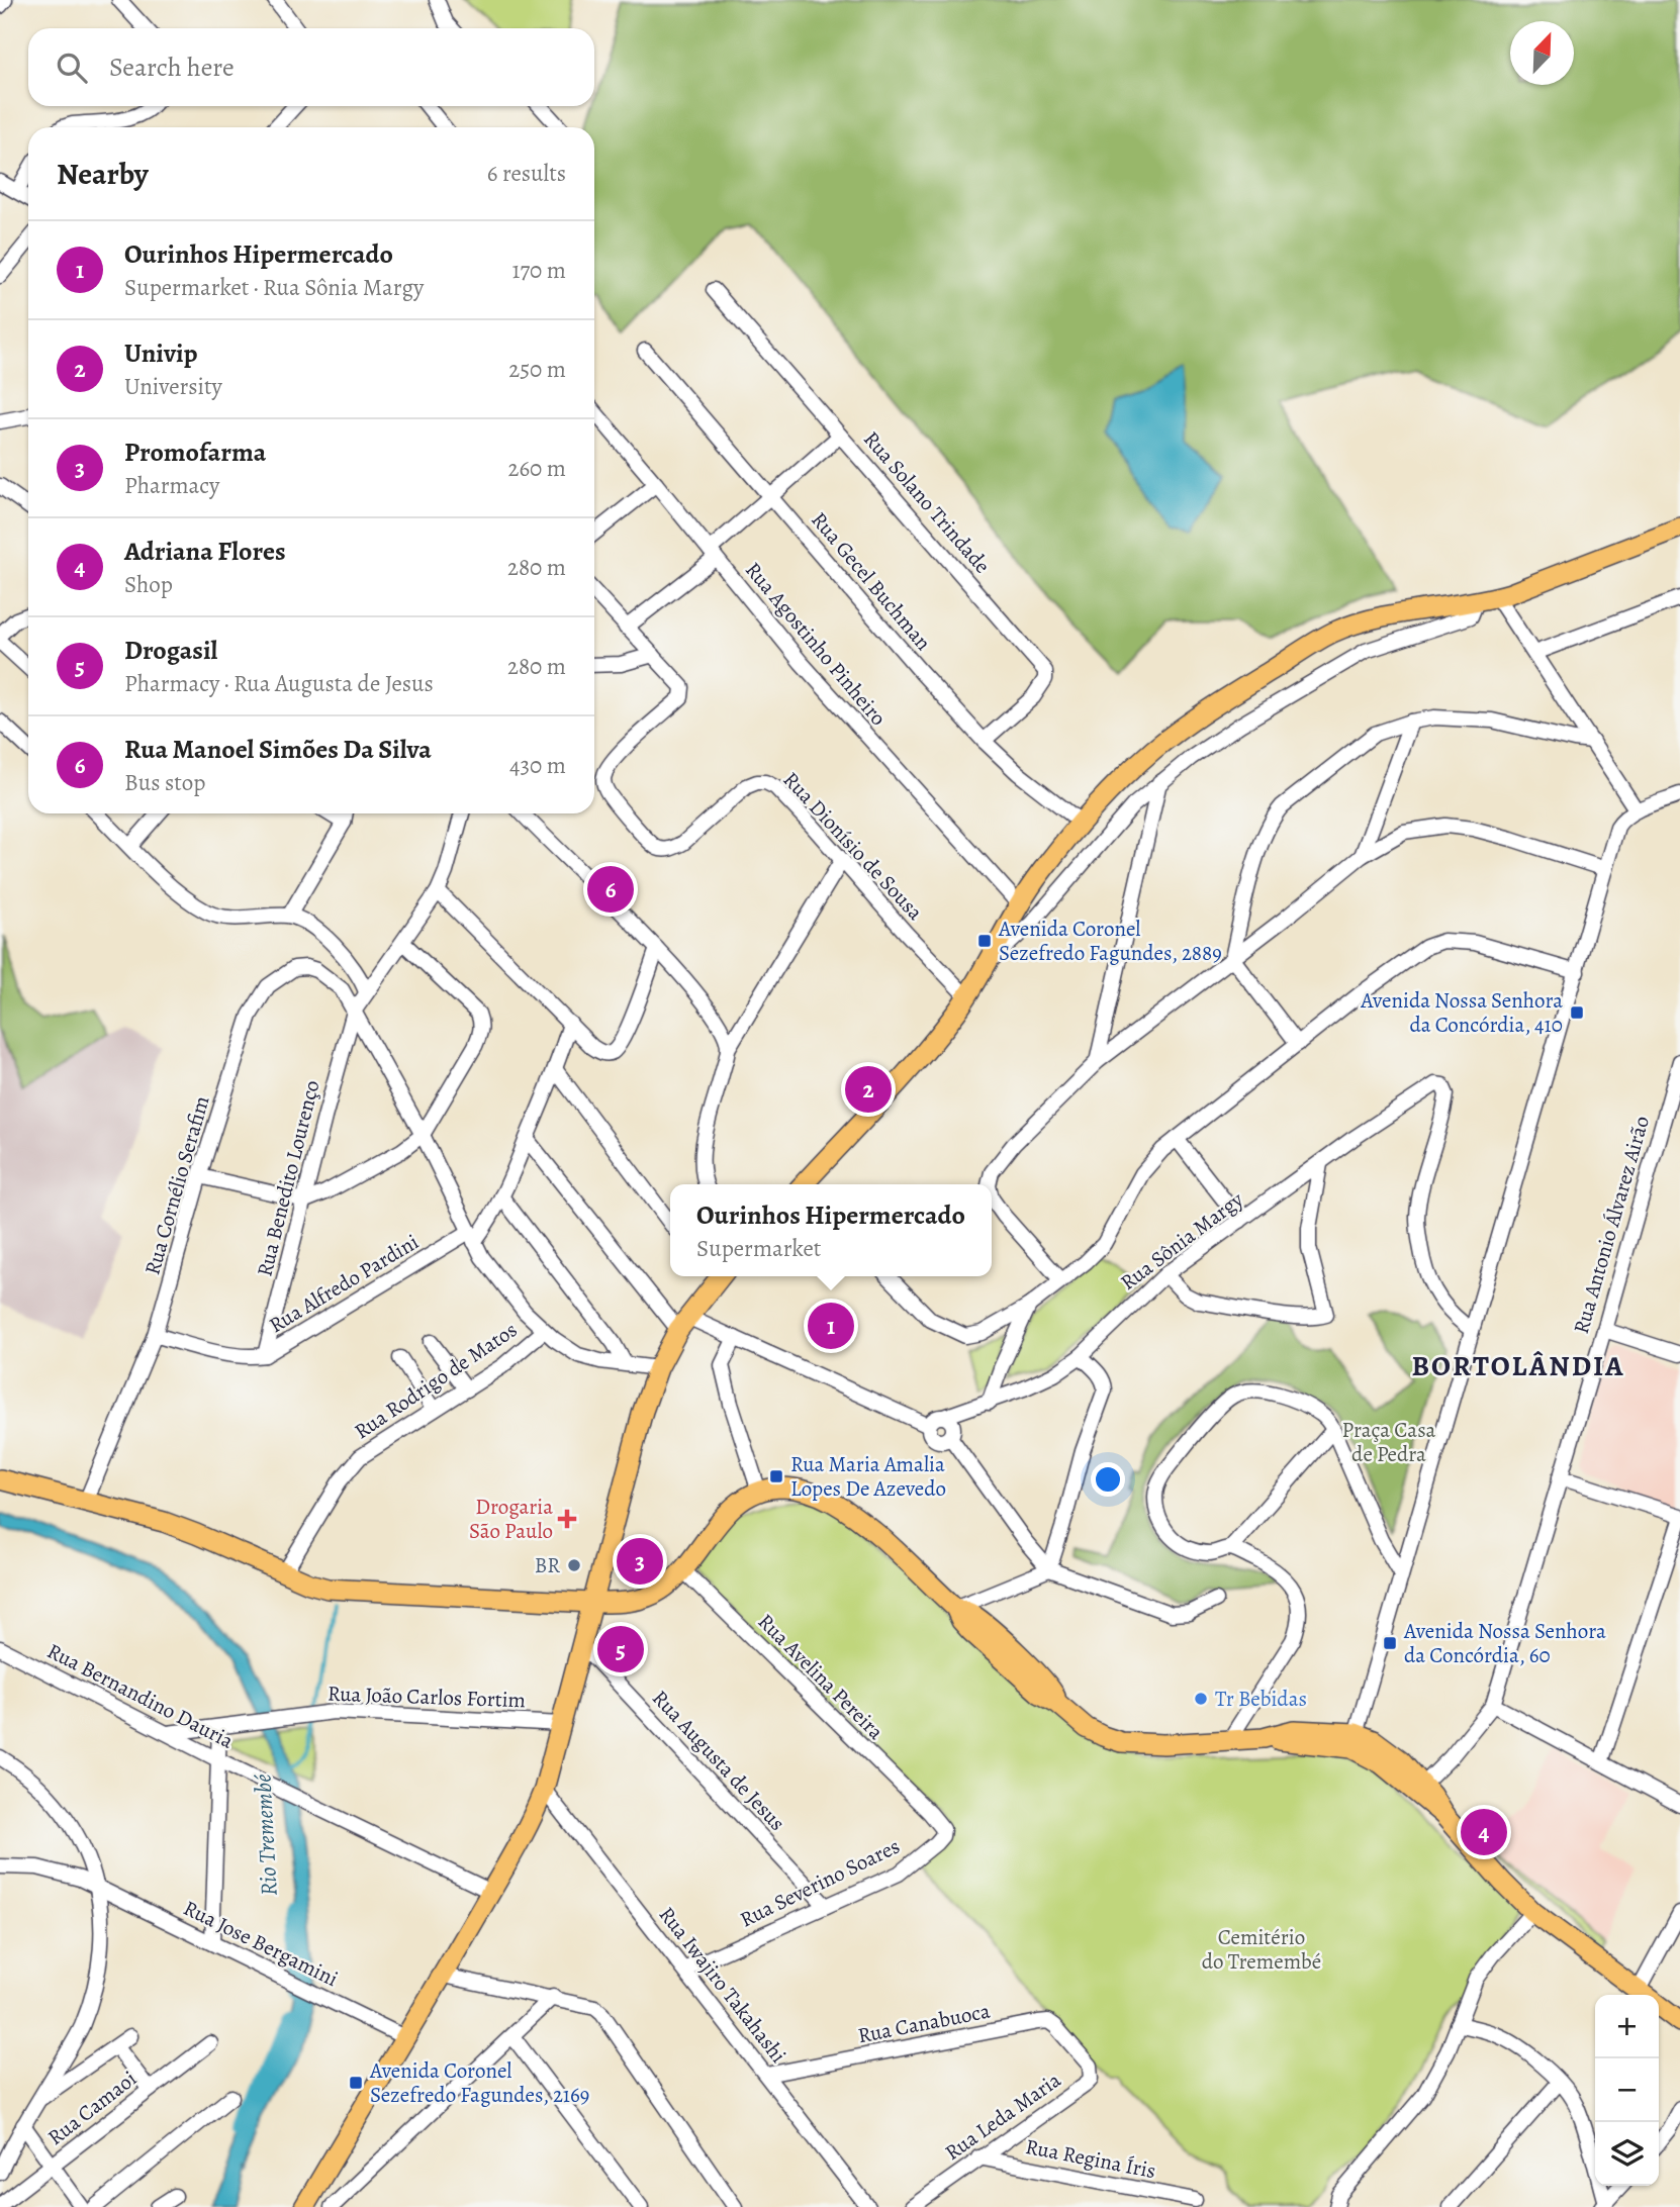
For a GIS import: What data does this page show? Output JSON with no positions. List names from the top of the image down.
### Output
{
  "streets": {
    "street": [
      "Rua Solano Trindade",
      "Rua Gecel Buchman",
      "Rua Agostinho Pinheiro",
      "Rua Dionísio de Sousa",
      "Rua Benedito Lourenço",
      "Rua Cornélio Serafim",
      "Rua Antonio Álvarez Airão",
      "Rua Sônia Margy",
      "Rua Alfredo Pardini",
      "Rua Rodrigo de Matos",
      "Rua Avelina Pereira",
      "Rua Bernandino Dauria",
      "Rua João Carlos Fortim",
      "Rua Augusta de Jesus",
      "Rua Severino Soares",
      "Rua Jose Bergamini",
      "Rua Iwajiro Takahashi",
      "Rua Canabuoca",
      "Rua Camaoi",
      "Rua Leda Maria",
      "Rua Regina Íris"
    ]
  },
  "crossings": [
    ["Rua Solano Trindade", "Rua Gecel Buchman"],
    ["Rua Benedito Lourenço", "Rua Cornélio Serafim"],
    ["Rua Benedito Lourenço", "Rua Alfredo Pardini"],
    ["Rua Cornélio Serafim", "Rua Alfredo Pardini"],
    ["Rua Cornélio Serafim", "Rua Rodrigo de Matos"],
    ["Rua Avelina Pereira", "Rua Severino Soares"],
    ["Rua Bernandino Dauria", "Rua João Carlos Fortim"],
    ["Rua Augusta de Jesus", "Rua Severino Soares"],
    ["Rua Severino Soares", "Rua Iwajiro Takahashi"],
    ["Rua Iwajiro Takahashi", "Rua Canabuoca"],
    ["Rua Canabuoca", "Rua Leda Maria"],
    ["Rua Leda Maria", "Rua Regina Íris"]
  ],
  "districts": ["BORTOLÂNDIA"],
  "water": ["Rio Tremembé"],
  "parks": ["Praça Casa de Pedra", "Cemitério do Tremembé"],
  "places": {
    "transit": [
      "Avenida Coronel Sezefredo Fagundes, 2889",
      "Avenida Nossa Senhora da Concórdia, 410",
      "Rua Maria Amalia Lopes De Azevedo",
      "Avenida Nossa Senhora da Concórdia, 60",
      "Avenida Coronel Sezefredo Fagundes, 2169"
    ],
    "health": ["Drogaria São Paulo"],
    "other": ["BR", "Tr Bebidas"]
  },
  "north": "top right",
  "page": {
    "search": "Search here",
    "heading": ["Nearby", "6 results"],
    "list": [
      {
        "mark": "1",
        "name": "Ourinhos Hipermercado",
        "note": "Supermarket · Rua Sônia Margy",
        "value": "170 m"
      },
      {
        "mark": "2",
        "name": "Univip",
        "note": "University",
        "value": "250 m"
      },
      {
        "mark": "3",
        "name": "Promofarma",
        "note": "Pharmacy",
        "value": "260 m"
      },
      {
        "mark": "4",
        "name": "Adriana Flores",
        "note": "Shop",
        "value": "280 m"
      },
      {
        "mark": "5",
        "name": "Drogasil",
        "note": "Pharmacy · Rua Augusta de Jesus",
        "value": "280 m"
      },
      {
        "mark": "6",
        "name": "Rua Manoel Simões Da Silva",
        "note": "Bus stop",
        "value": "430 m"
      }
    ],
    "pins": [
      "6",
      "2",
      "1",
      "3",
      "5",
      "4"
    ],
    "popup": ["Ourinhos Hipermercado", "Supermarket"],
    "map_buttons": ["+", "−"]
  }
}
